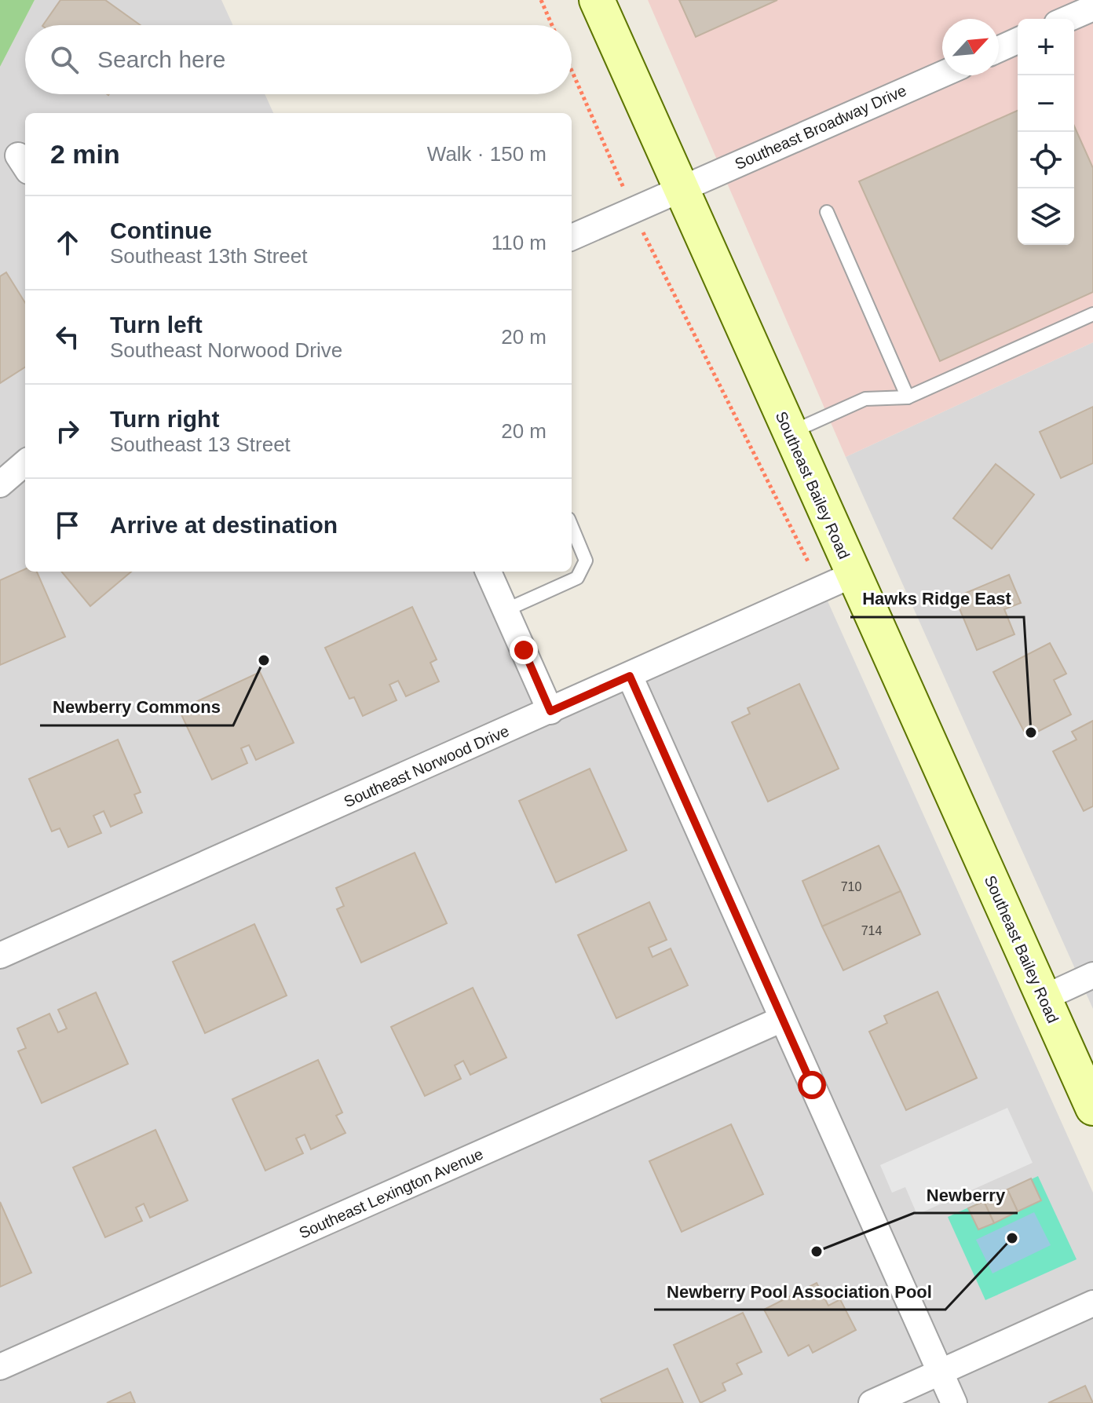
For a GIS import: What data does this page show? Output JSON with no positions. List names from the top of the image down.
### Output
{
  "streets": {
    "main road": ["Southeast Bailey Road"],
    "street": ["Southeast Broadway Drive", "Southeast Norwood Drive", "Southeast Lexington Avenue"]
  },
  "crossings": [
    ["Southeast Broadway Drive", "Southeast Bailey Road"],
    ["Southeast Bailey Road", "Southeast Norwood Drive"]
  ],
  "places": [
    "Newberry Commons",
    "Hawks Ridge East",
    "Newberry Pool Association Pool",
    "Newberry"
  ],
  "house_numbers": ["710", "714"],
  "north": "top right",
  "page": {
    "map_buttons": ["+", "−"],
    "search": "Search here",
    "heading": ["2 min", "Walk · 150 m"],
    "list": [
      ["Continue", "Southeast 13th Street", "110 m"],
      ["Turn left", "Southeast Norwood Drive", "20 m"],
      ["Turn right", "Southeast 13 Street", "20 m"],
      "Arrive at destination"
    ]
  }
}
